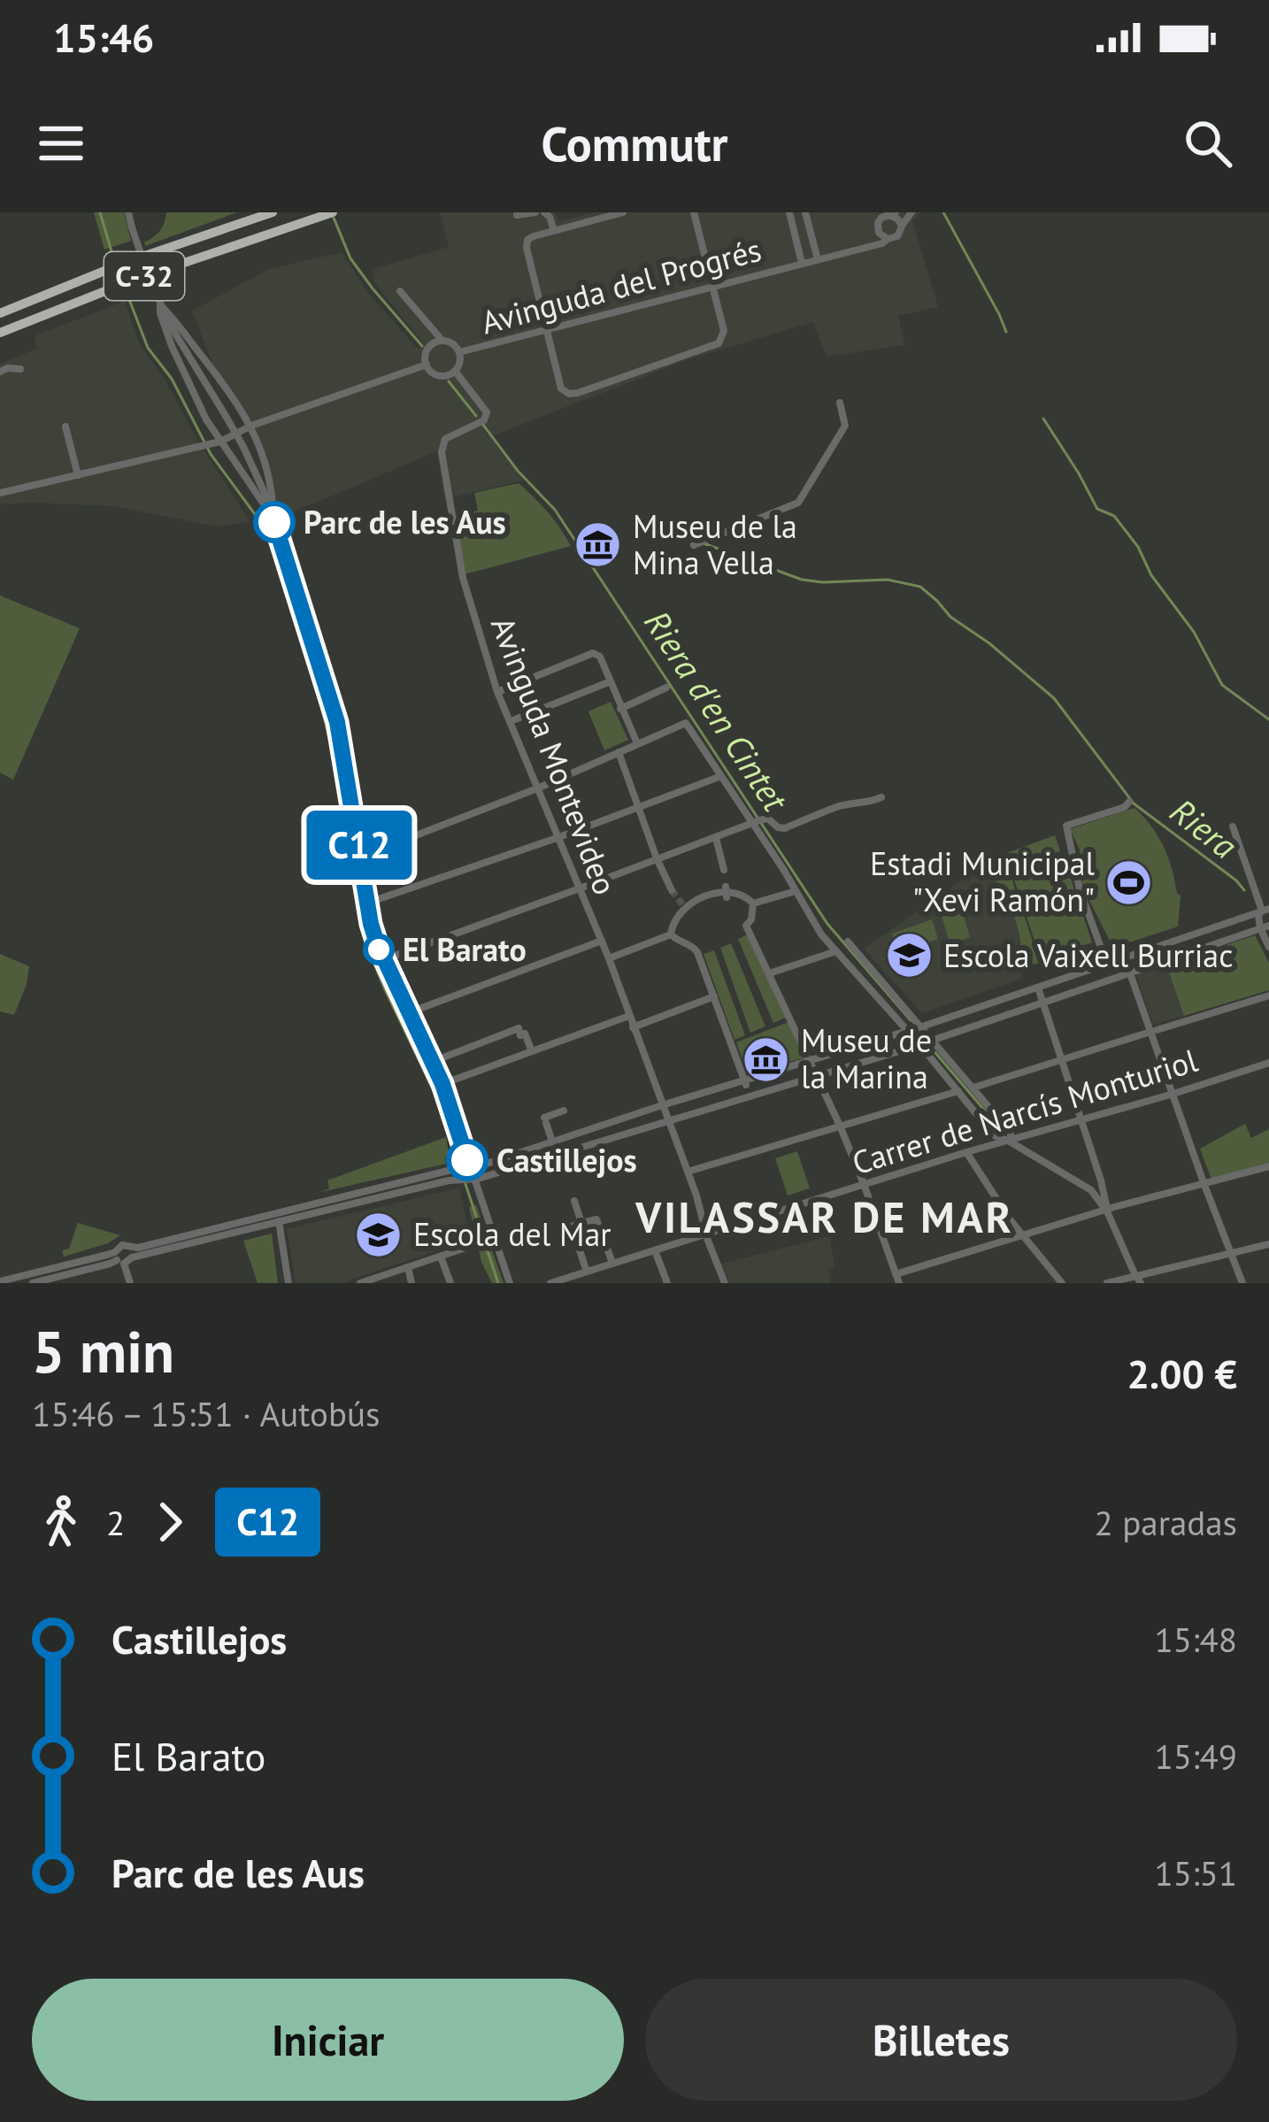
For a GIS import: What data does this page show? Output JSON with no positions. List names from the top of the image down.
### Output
{
  "streets": {
    "highway": ["C-32"],
    "street": ["Avinguda del Progrés", "Avinguda Montevideo", "Carrer de Narcís Monturiol"]
  },
  "crossings": [
    ["Avinguda del Progrés", "Avinguda Montevideo"],
    ["Avinguda Montevideo", "Carrer de Narcís Monturiol"]
  ],
  "districts": ["VILASSAR DE MAR"],
  "water": ["Riera d'en Cintet", "Riera"],
  "places": {
    "other": ["Parc de les Aus", "El Barato", "Castillejos"],
    "museum": ["Museu de la Mina Vella", "Museu de la Marina"],
    "sports": ["Estadi Municipal \"Xevi Ramón\""],
    "school or university": ["Escola Vaixell Burriac", "Escola del Mar"]
  },
  "lines": ["bus line C12"],
  "page": {
    "status": "15:46",
    "header": "Commutr",
    "on_map": "C12",
    "heading": ["5 min", "15:46 – 15:51 · Autobús", "2.00 €"],
    "legs": ["2", "C12", "2 paradas"],
    "list": [
      {
        "name": "Castillejos",
        "value": "15:48"
      },
      {
        "name": "El Barato",
        "value": "15:49"
      },
      {
        "name": "Parc de les Aus",
        "value": "15:51"
      }
    ],
    "buttons": ["Iniciar", "Billetes"]
  }
}
